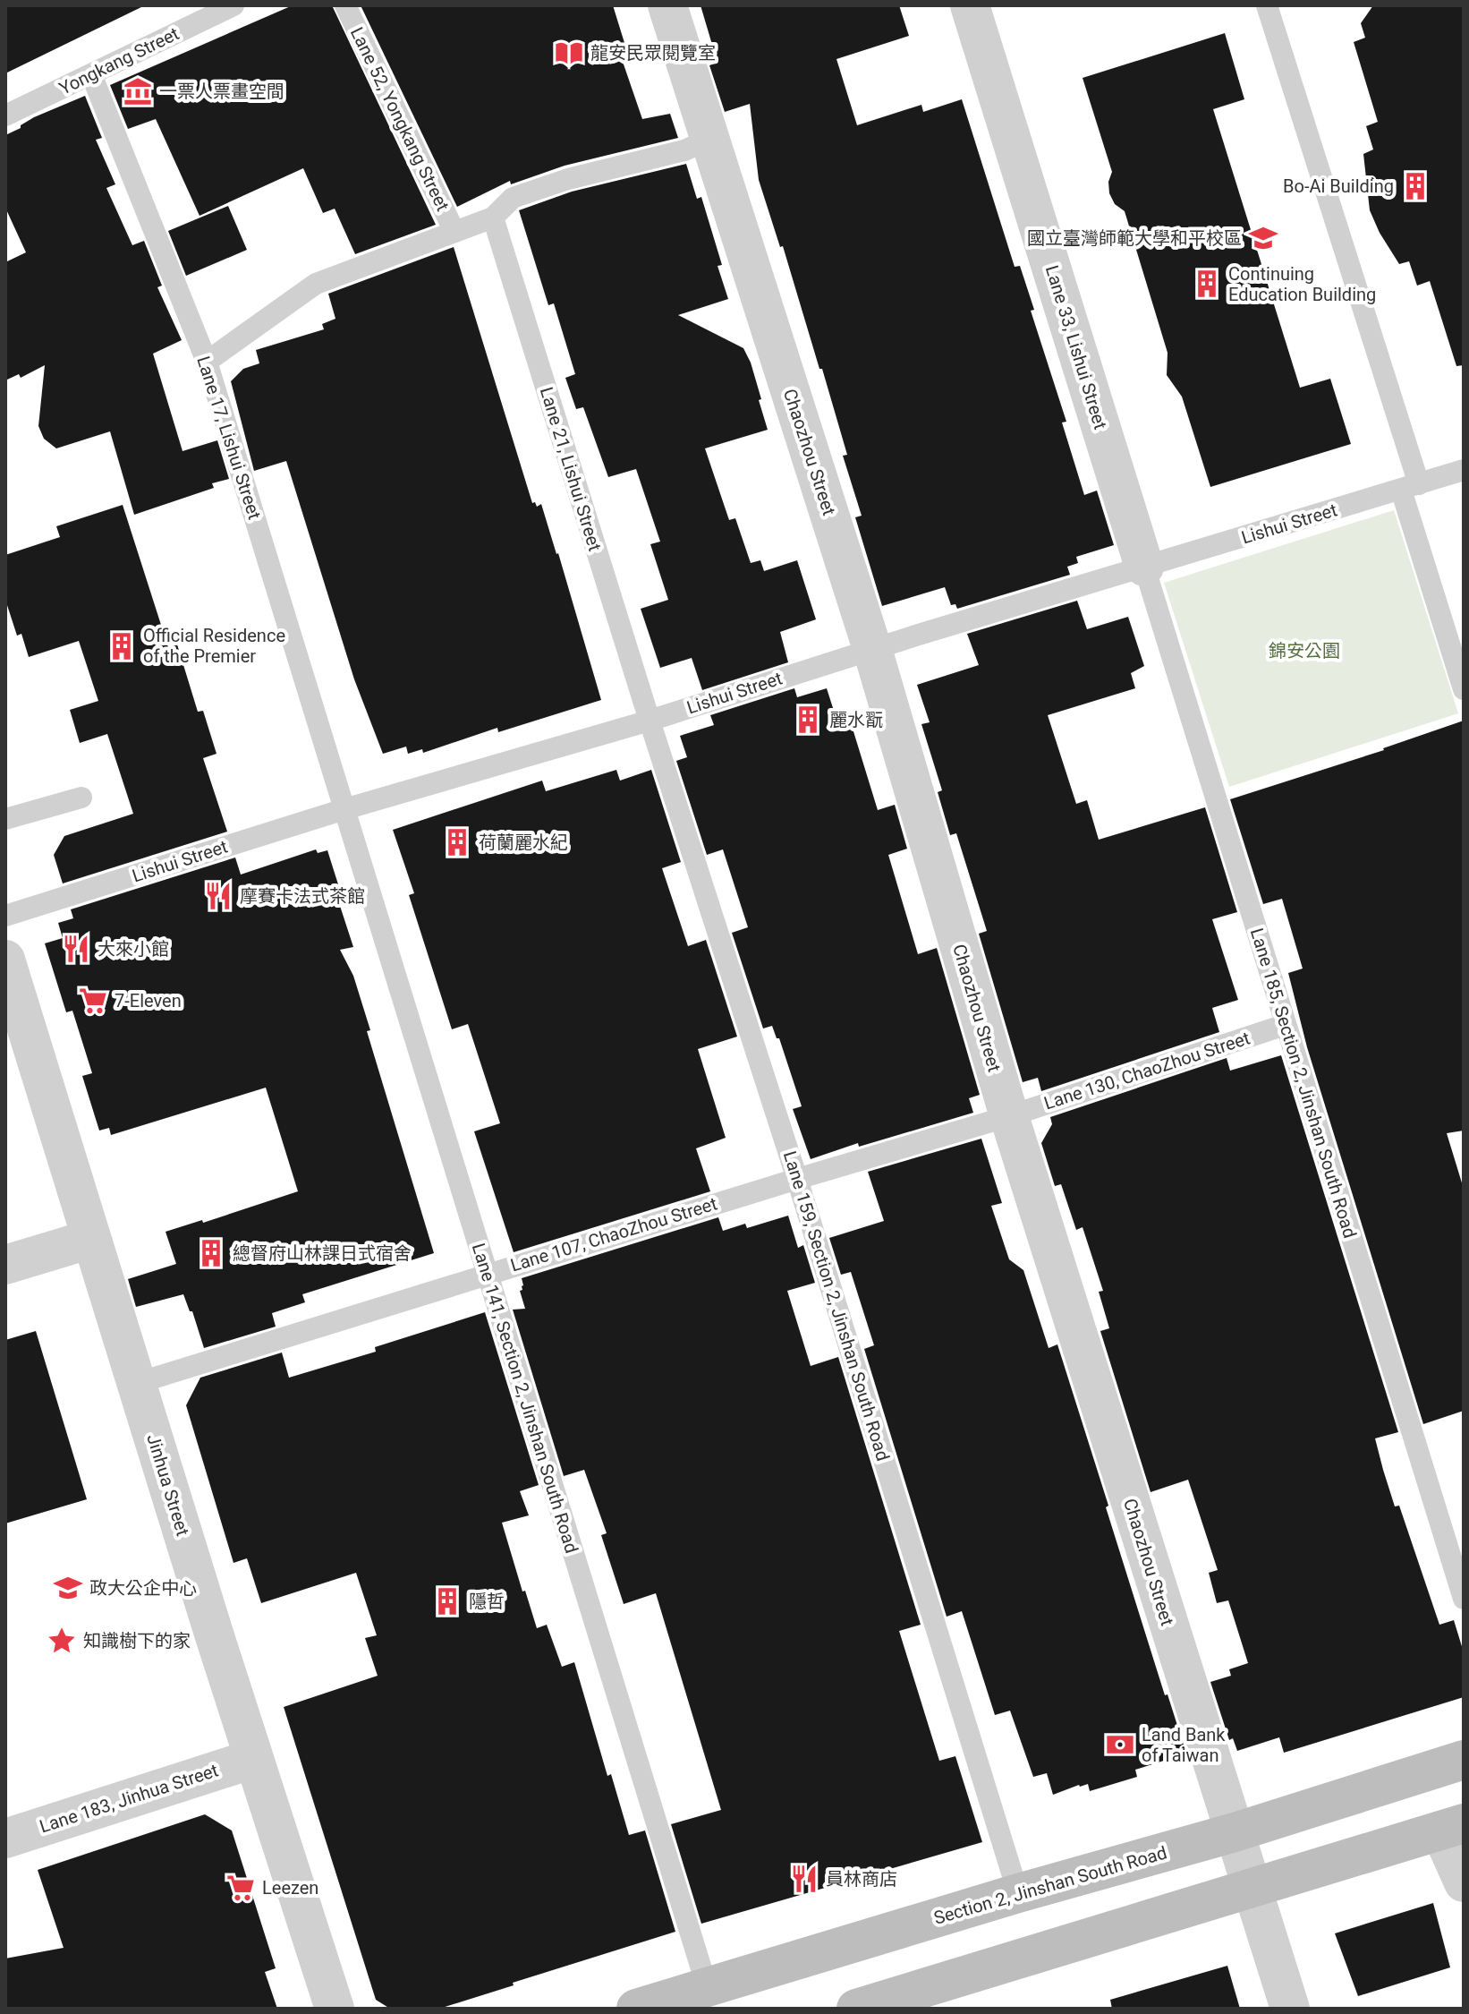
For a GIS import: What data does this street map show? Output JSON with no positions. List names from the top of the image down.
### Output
{
  "streets": {
    "main road": ["Section 2, Jinshan South Road"],
    "street": [
      "Lane 33, Lishui Street",
      "Chaozhou Street",
      "Jinhua Street",
      "Lane 183, Jinhua Street"
    ],
    "lane": [
      "Yongkang Street",
      "Lane 52, Yongkang Street",
      "Lane 17, Lishui Street",
      "Lane 21, Lishui Street",
      "Lishui Street",
      "Lane 130, ChaoZhou Street",
      "Lane 185, Section 2, Jinshan South Road",
      "Lane 107, ChaoZhou Street",
      "Lane 159, Section 2, Jinshan South Road",
      "Lane 141, Section 2, Jinshan South Road"
    ]
  },
  "crossings": [
    ["Yongkang Street", "Lane 17, Lishui Street"],
    ["Lane 33, Lishui Street", "Lishui Street"],
    ["Lane 33, Lishui Street", "Lane 185, Section 2, Jinshan South Road"],
    ["Lane 17, Lishui Street", "Lishui Street"],
    ["Lane 17, Lishui Street", "Lane 141, Section 2, Jinshan South Road"],
    ["Chaozhou Street", "Lishui Street"],
    ["Chaozhou Street", "Lane 130, ChaoZhou Street"],
    ["Chaozhou Street", "Lane 107, ChaoZhou Street"],
    ["Chaozhou Street", "Section 2, Jinshan South Road"],
    ["Lane 21, Lishui Street", "Lishui Street"],
    ["Lane 21, Lishui Street", "Lane 159, Section 2, Jinshan South Road"],
    ["Lishui Street", "Lane 185, Section 2, Jinshan South Road"],
    ["Lishui Street", "Lane 159, Section 2, Jinshan South Road"],
    ["Lishui Street", "Lane 141, Section 2, Jinshan South Road"],
    ["Lane 130, ChaoZhou Street", "Lane 185, Section 2, Jinshan South Road"],
    ["Lane 130, ChaoZhou Street", "Lane 107, ChaoZhou Street"],
    ["Lane 107, ChaoZhou Street", "Lane 159, Section 2, Jinshan South Road"],
    ["Lane 107, ChaoZhou Street", "Lane 141, Section 2, Jinshan South Road"],
    ["Lane 107, ChaoZhou Street", "Jinhua Street"],
    ["Lane 159, Section 2, Jinshan South Road", "Section 2, Jinshan South Road"],
    ["Lane 141, Section 2, Jinshan South Road", "Section 2, Jinshan South Road"],
    ["Jinhua Street", "Lane 183, Jinhua Street"]
  ],
  "parks": ["錦安公園"],
  "places": {
    "library": ["龍安民眾閱覽室"],
    "museum": ["一票人票畫空間"],
    "building": [
      "Bo-Ai Building",
      "Continuing Education Building",
      "Official Residence of the Premier",
      "麗水翫",
      "荷蘭麗水紀",
      "總督府山林課日式宿舍",
      "隱哲"
    ],
    "school or university": ["國立臺灣師範大學和平校區", "政大公企中心"],
    "restaurant": ["摩賽卡法式茶館", "大來小館", "員林商店"],
    "supermarket": ["7-Eleven", "Leezen"],
    "place": ["知識樹下的家"],
    "bank": ["Land Bank of Taiwan"]
  }
}
